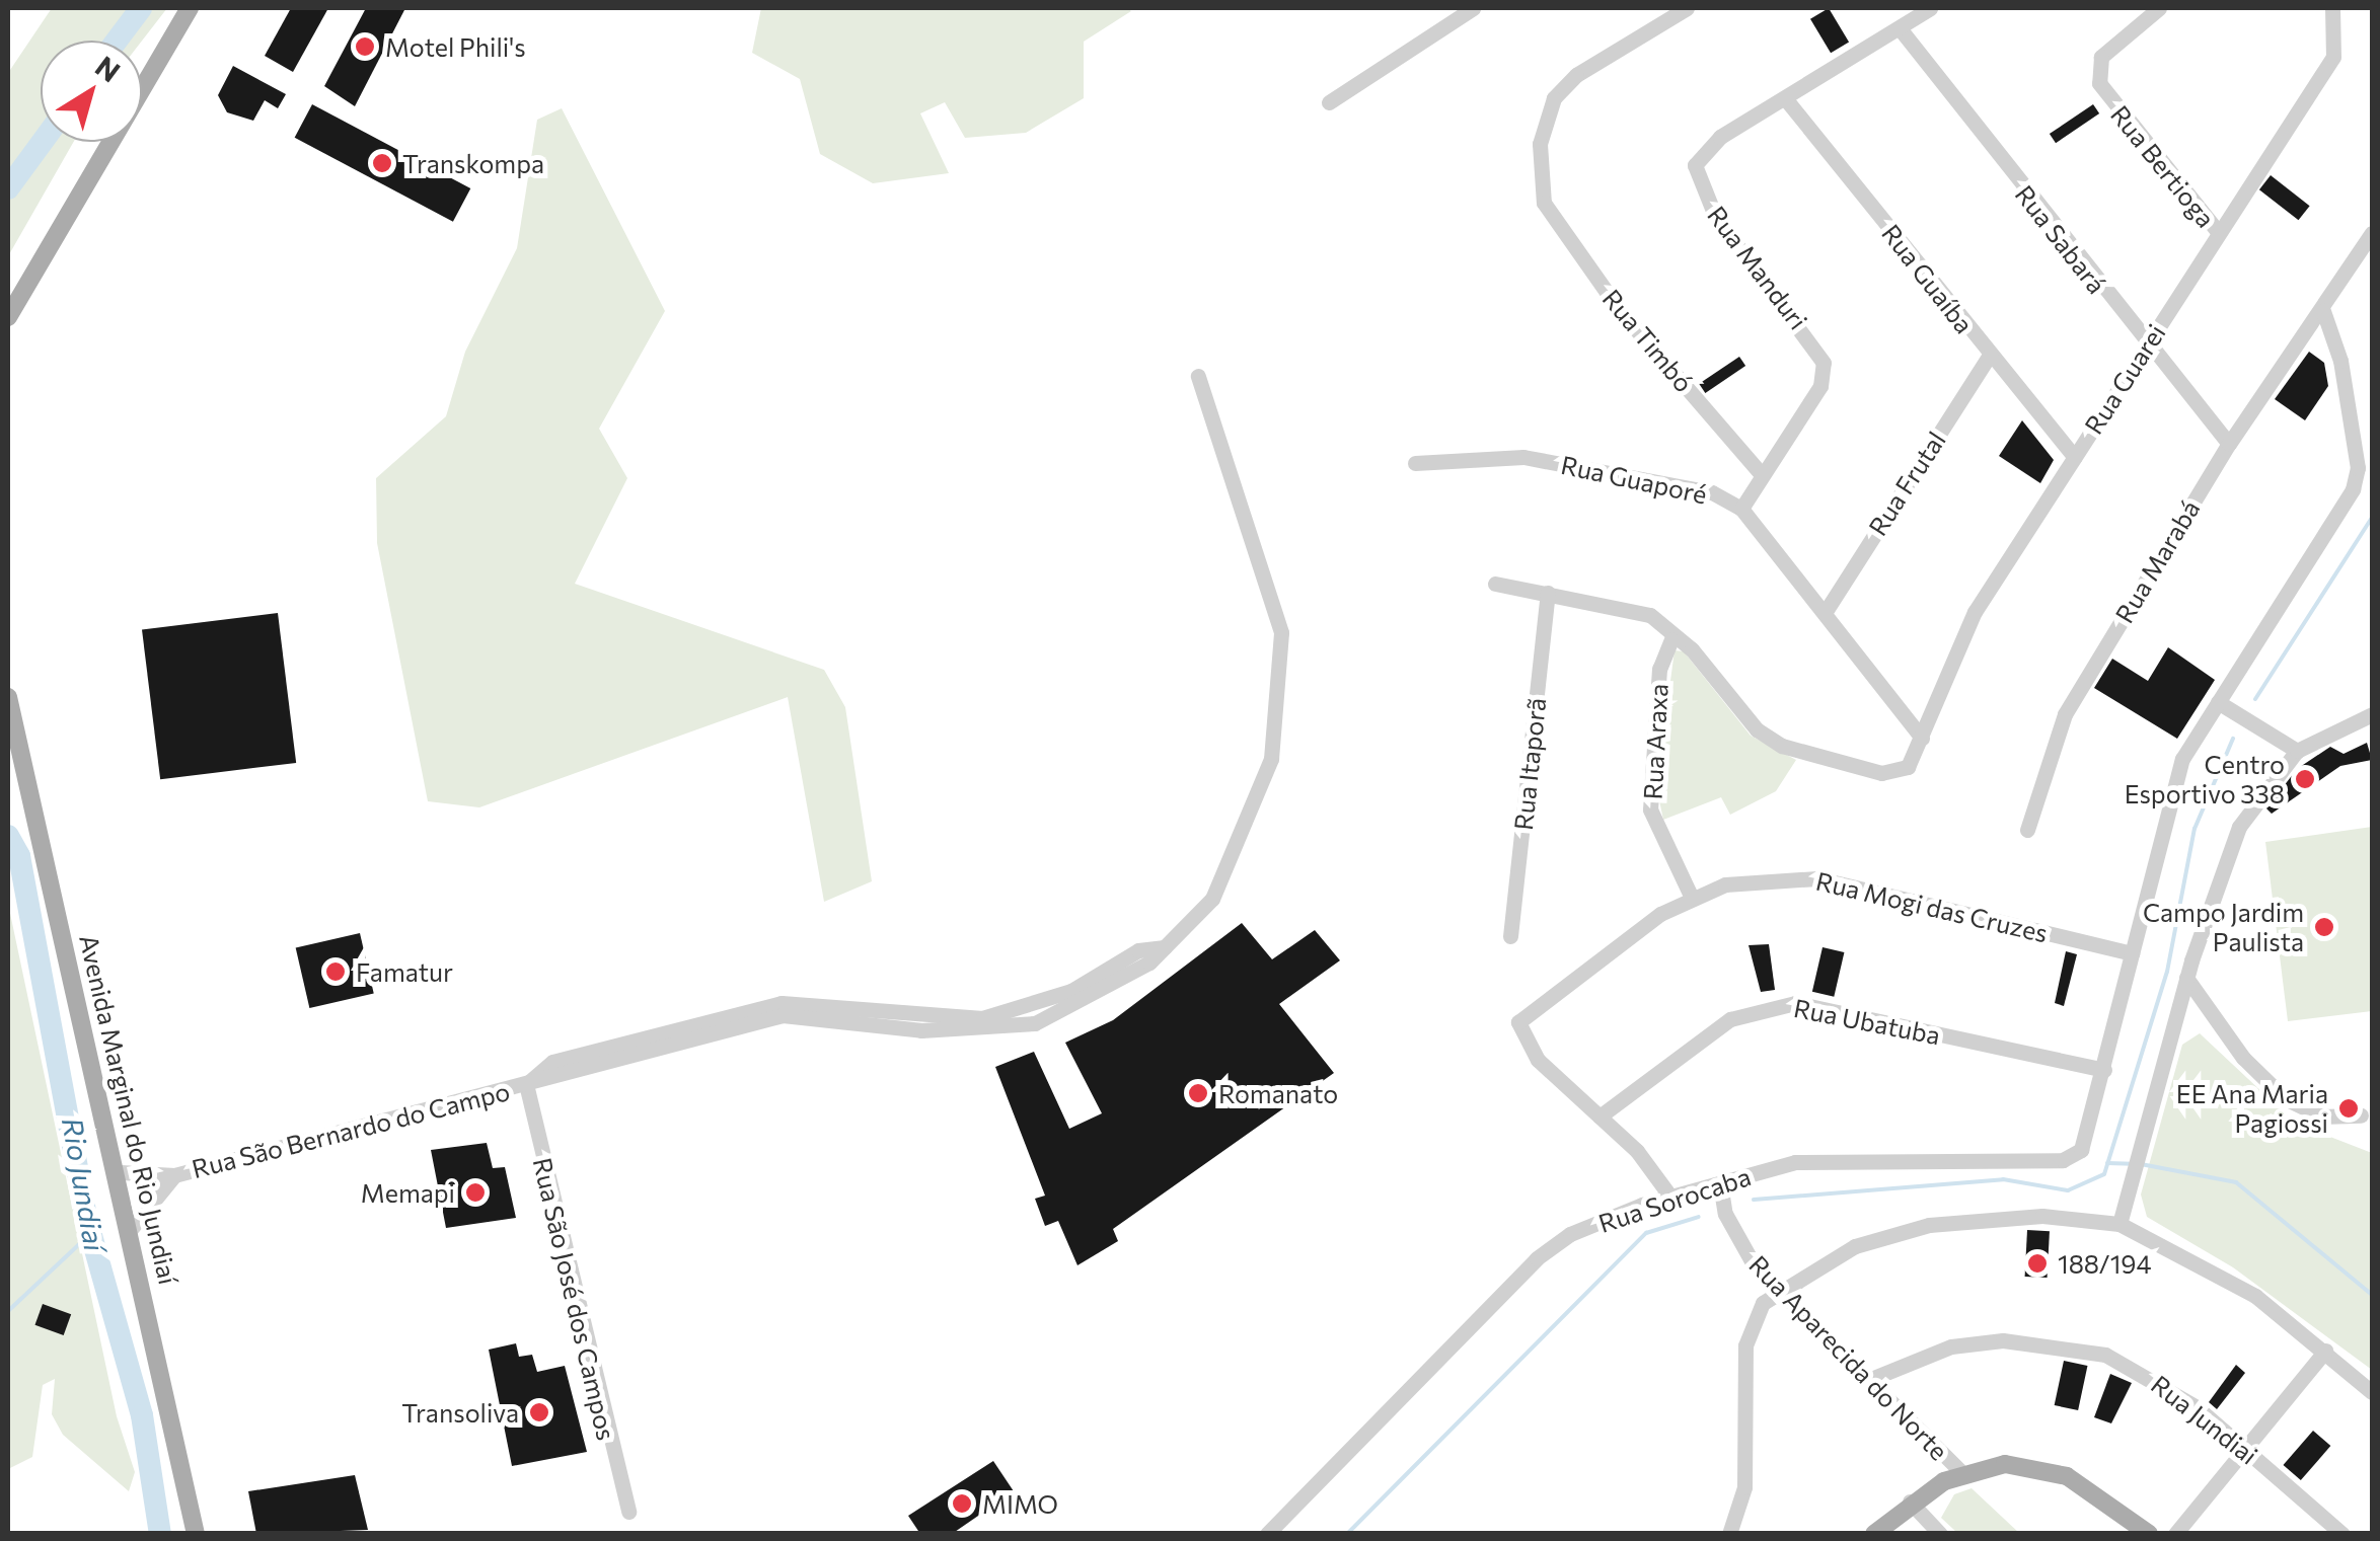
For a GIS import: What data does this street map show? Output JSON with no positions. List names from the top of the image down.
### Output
{
  "streets": {
    "main road": ["Avenida Marginal do Rio Jundiaí"],
    "street": [
      "Rua Bertioga",
      "Rua Sabará",
      "Rua Manduri",
      "Rua Guaíba",
      "Rua Timbó",
      "Rua Guarei",
      "Rua Guaporé",
      "Rua Frutal",
      "Rua Marabá",
      "Rua Araxa",
      "Rua Itaporã",
      "Rua Mogi das Cruzes",
      "Rua Ubatuba",
      "Rua São Bernardo do Campo",
      "Rua Sorocaba",
      "Rua São José dos Campos",
      "Rua Aparecida do Norte",
      "Rua Jundiai"
    ]
  },
  "crossings": [
    ["Rua Bertioga", "Rua Guarei"],
    ["Rua Sabará", "Rua Manduri"],
    ["Rua Sabará", "Rua Guarei"],
    ["Rua Sabará", "Rua Marabá"],
    ["Rua Manduri", "Rua Guaíba"],
    ["Rua Manduri", "Rua Timbó"],
    ["Rua Manduri", "Rua Guaporé"],
    ["Rua Guaíba", "Rua Guarei"],
    ["Rua Guaíba", "Rua Frutal"],
    ["Rua Guarei", "Rua Guaporé"],
    ["Rua Guarei", "Rua Araxa"],
    ["Rua Guaporé", "Rua Frutal"],
    ["Rua Araxa", "Rua Mogi das Cruzes"],
    ["Rua Mogi das Cruzes", "Rua Ubatuba"],
    ["Rua Ubatuba", "Rua Sorocaba"],
    ["Avenida Marginal do Rio Jundiaí", "Rua São Bernardo do Campo"],
    ["Rua São Bernardo do Campo", "Rua São José dos Campos"],
    ["Rua Sorocaba", "Rua Aparecida do Norte"],
    ["Rua Aparecida do Norte", "Rua Jundiai"]
  ],
  "water": ["Rio Jundiaí"],
  "places": [
    "Motel Phili's",
    "Transkompa",
    "Centro Esportivo 338",
    "Campo Jardim Paulista",
    "Famatur",
    "Romanato",
    "EE Ana Maria Pagiossi",
    "Memapi",
    "188/194",
    "Transoliva",
    "MIMO"
  ],
  "north": "top right"
}
